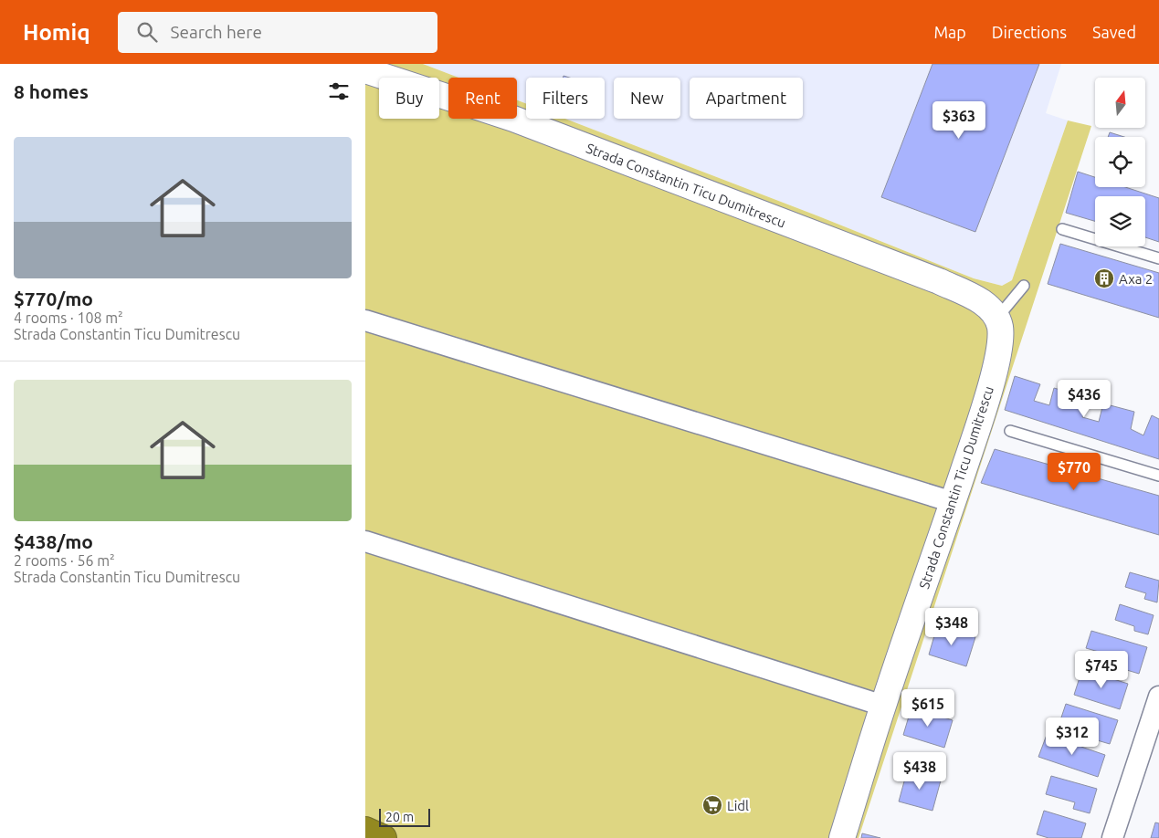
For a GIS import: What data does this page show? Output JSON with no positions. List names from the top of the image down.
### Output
{
  "streets": {
    "street": ["Strada Constantin Ticu Dumitrescu"]
  },
  "places": {
    "building": ["Axa 2"],
    "supermarket": ["Lidl"]
  },
  "scale_bar": "20 m",
  "north": "top",
  "page": {
    "header": "Homiq",
    "search": "Search here",
    "nav": ["Map", "Directions", "Saved"],
    "heading": "8 homes",
    "chip": [
      "Buy",
      "Rent",
      "Filters",
      "New",
      "Apartment"
    ],
    "price": [
      "$363",
      "$436",
      "$770",
      "$348",
      "$745",
      "$615",
      "$312",
      "$438"
    ],
    "list": [
      {
        "name": "$770/mo",
        "note": "4 rooms · 108 m² · Strada Constantin Ticu Dumitrescu"
      },
      {
        "name": "$438/mo",
        "note": "2 rooms · 56 m² · Strada Constantin Ticu Dumitrescu"
      }
    ],
    "scale": "20 m"
  }
}
